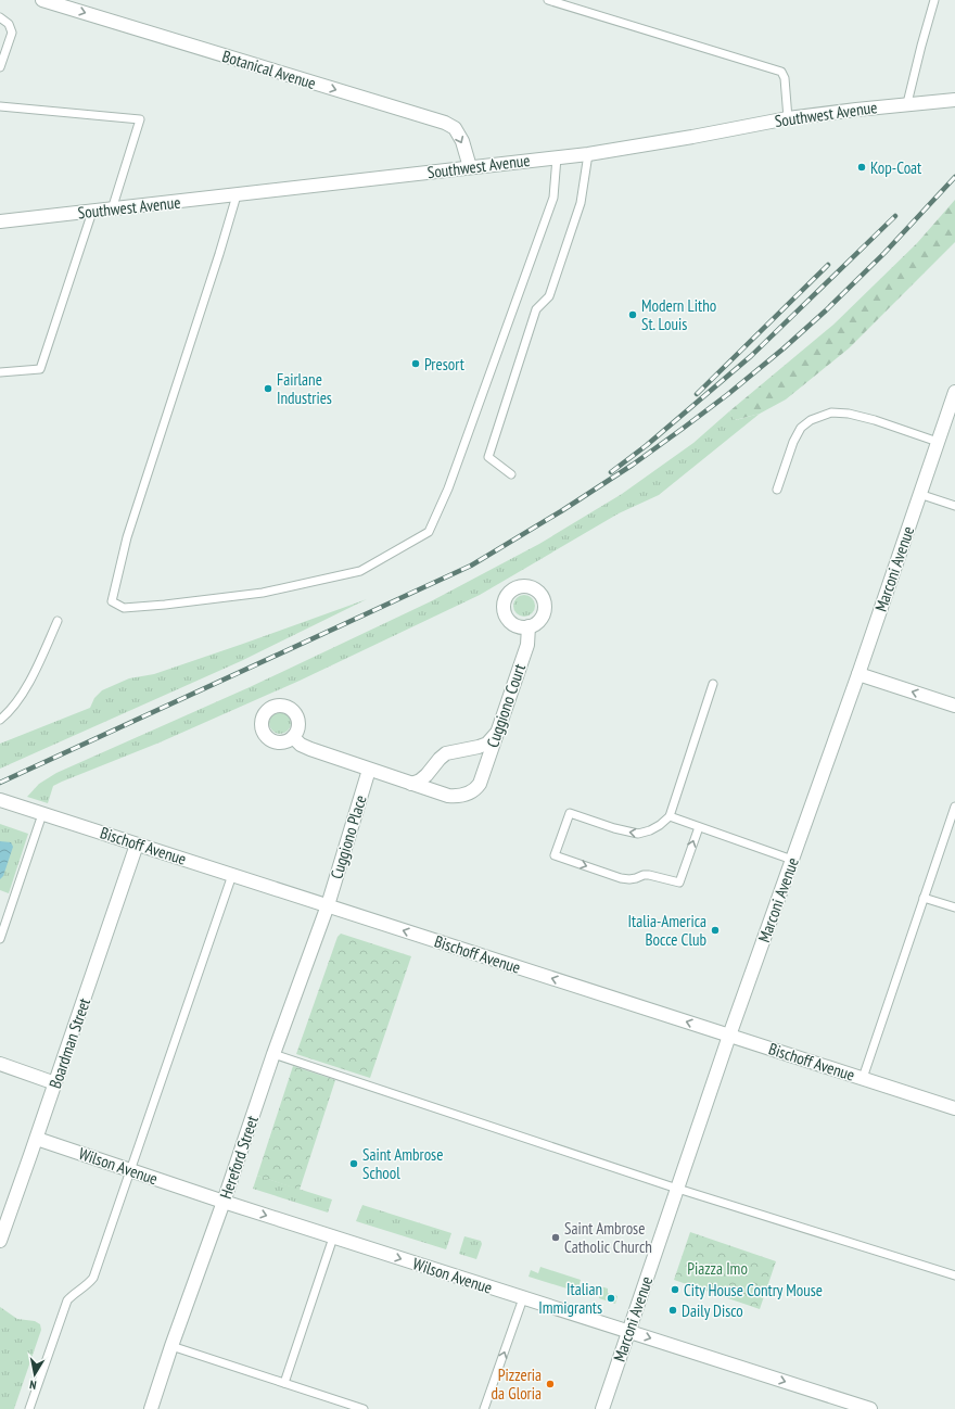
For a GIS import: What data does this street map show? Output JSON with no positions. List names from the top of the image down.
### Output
{
  "streets": {
    "street": [
      "Botanical Avenue",
      "Southwest Avenue",
      "Marconi Avenue",
      "Cuggiono Court",
      "Cuggiono Place",
      "Bischoff Avenue",
      "Boardman Street",
      "Hereford Street",
      "Wilson Avenue"
    ]
  },
  "crossings": [
    ["Botanical Avenue", "Southwest Avenue"],
    ["Marconi Avenue", "Bischoff Avenue"],
    ["Marconi Avenue", "Wilson Avenue"],
    ["Cuggiono Place", "Bischoff Avenue"],
    ["Cuggiono Place", "Hereford Street"],
    ["Bischoff Avenue", "Boardman Street"],
    ["Bischoff Avenue", "Hereford Street"],
    ["Boardman Street", "Wilson Avenue"],
    ["Hereford Street", "Wilson Avenue"]
  ],
  "one_way": ["Botanical Avenue", "Bischoff Avenue", "Wilson Avenue"],
  "parks": ["Piazza Imo"],
  "places": [
    "Kop-Coat",
    "Modern Litho St. Louis",
    "Presort",
    "Fairlane Industries",
    "Italia-America Bocce Club",
    "Saint Ambrose School",
    "Saint Ambrose Catholic Church",
    "City House Contry Mouse",
    "Italian Immigrants",
    "Daily Disco",
    "Pizzeria da Gloria"
  ],
  "north": "bottom"
}
